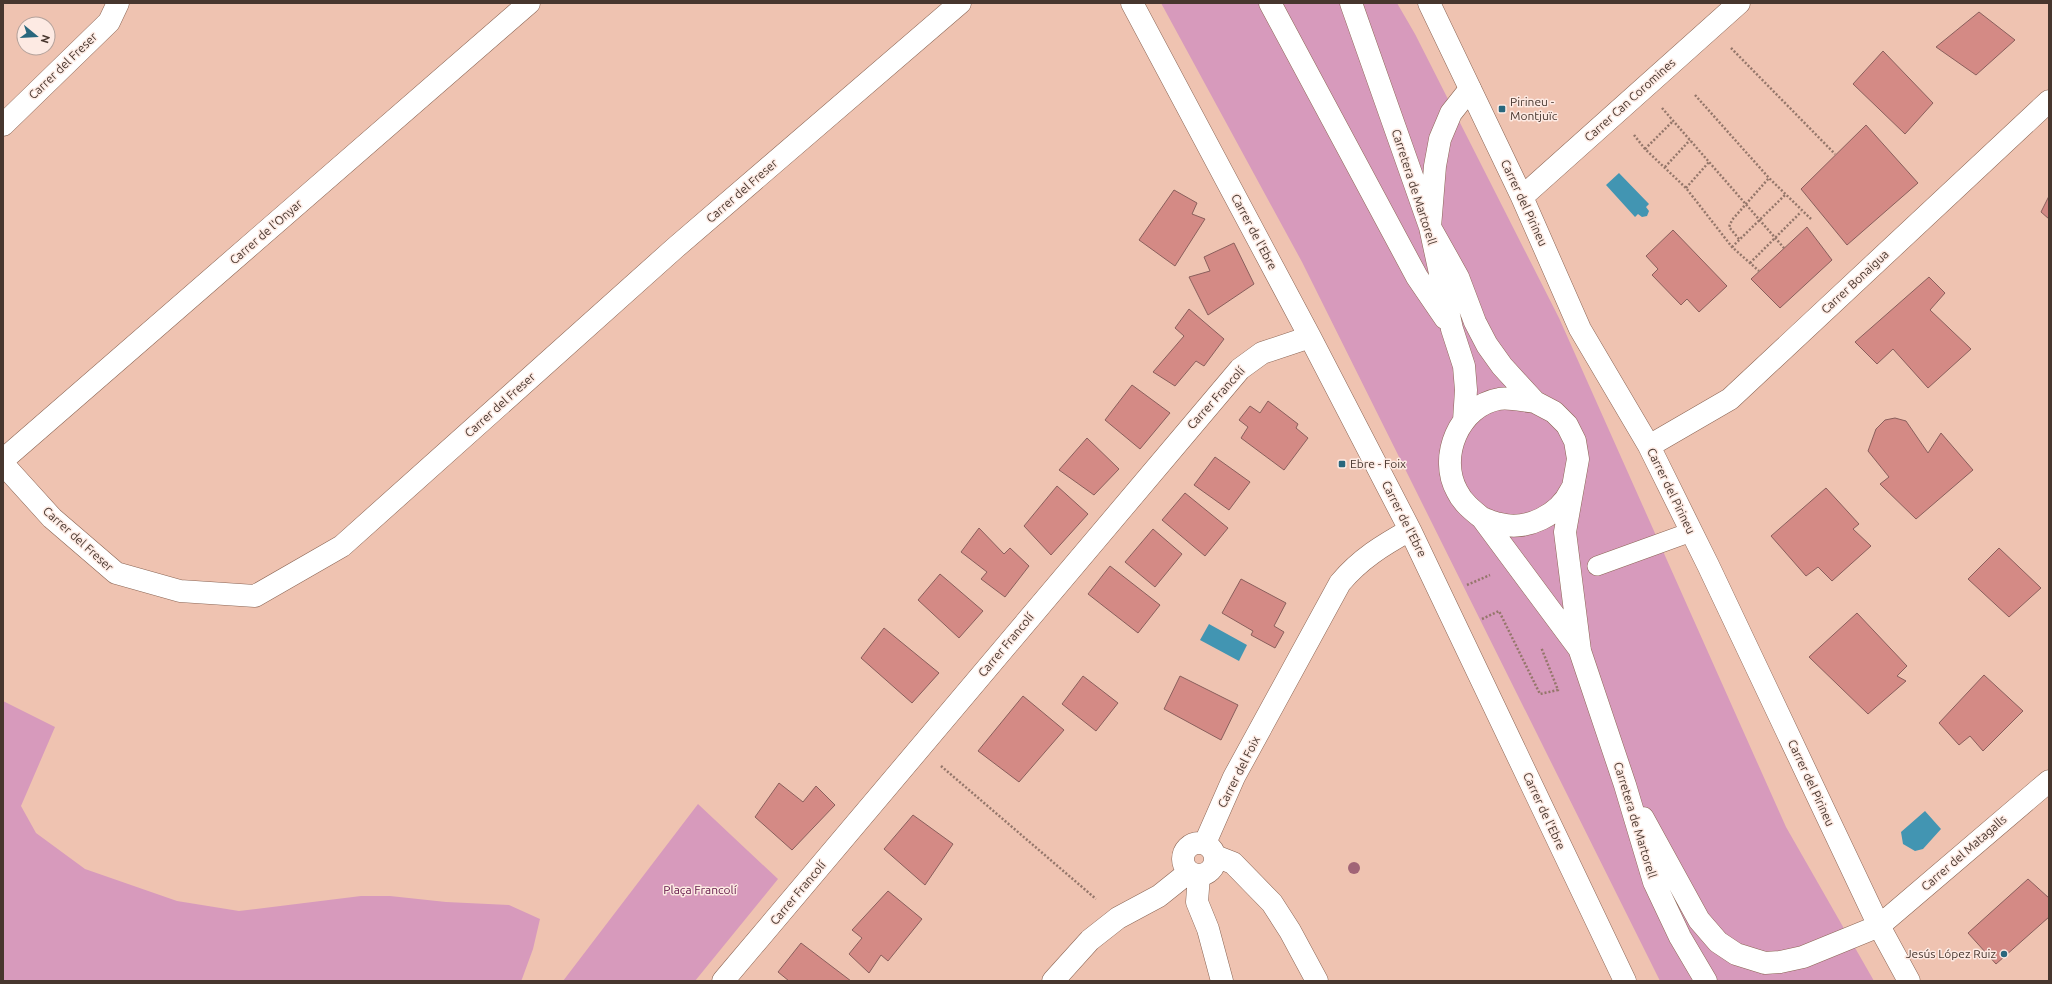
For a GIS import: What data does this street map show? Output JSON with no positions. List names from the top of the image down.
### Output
{
  "streets": {
    "street": [
      "Carrer del Freser",
      "Carrer Can Coromines",
      "Carretera de Martorell",
      "Carrer del Pirineu",
      "Carrer de l'Onyar",
      "Carrer de l'Ebre",
      "Carrer Bonaigua",
      "Carrer Francolí",
      "Carrer del Foix",
      "Carrer del Matagalls"
    ]
  },
  "crossings": [
    ["Carrer Can Coromines", "Carrer del Pirineu"],
    ["Carretera de Martorell", "Carrer del Matagalls"],
    ["Carrer del Pirineu", "Carrer Bonaigua"],
    ["Carrer del Pirineu", "Carrer del Matagalls"],
    ["Carrer de l'Ebre", "Carrer Francolí"],
    ["Carrer de l'Ebre", "Carrer del Foix"]
  ],
  "parks": ["Plaça Francolí"],
  "places": {
    "transit": ["Pirineu - Montjuïc", "Ebre - Foix"],
    "other": ["Jesús López Ruiz"]
  },
  "north": "right"
}
